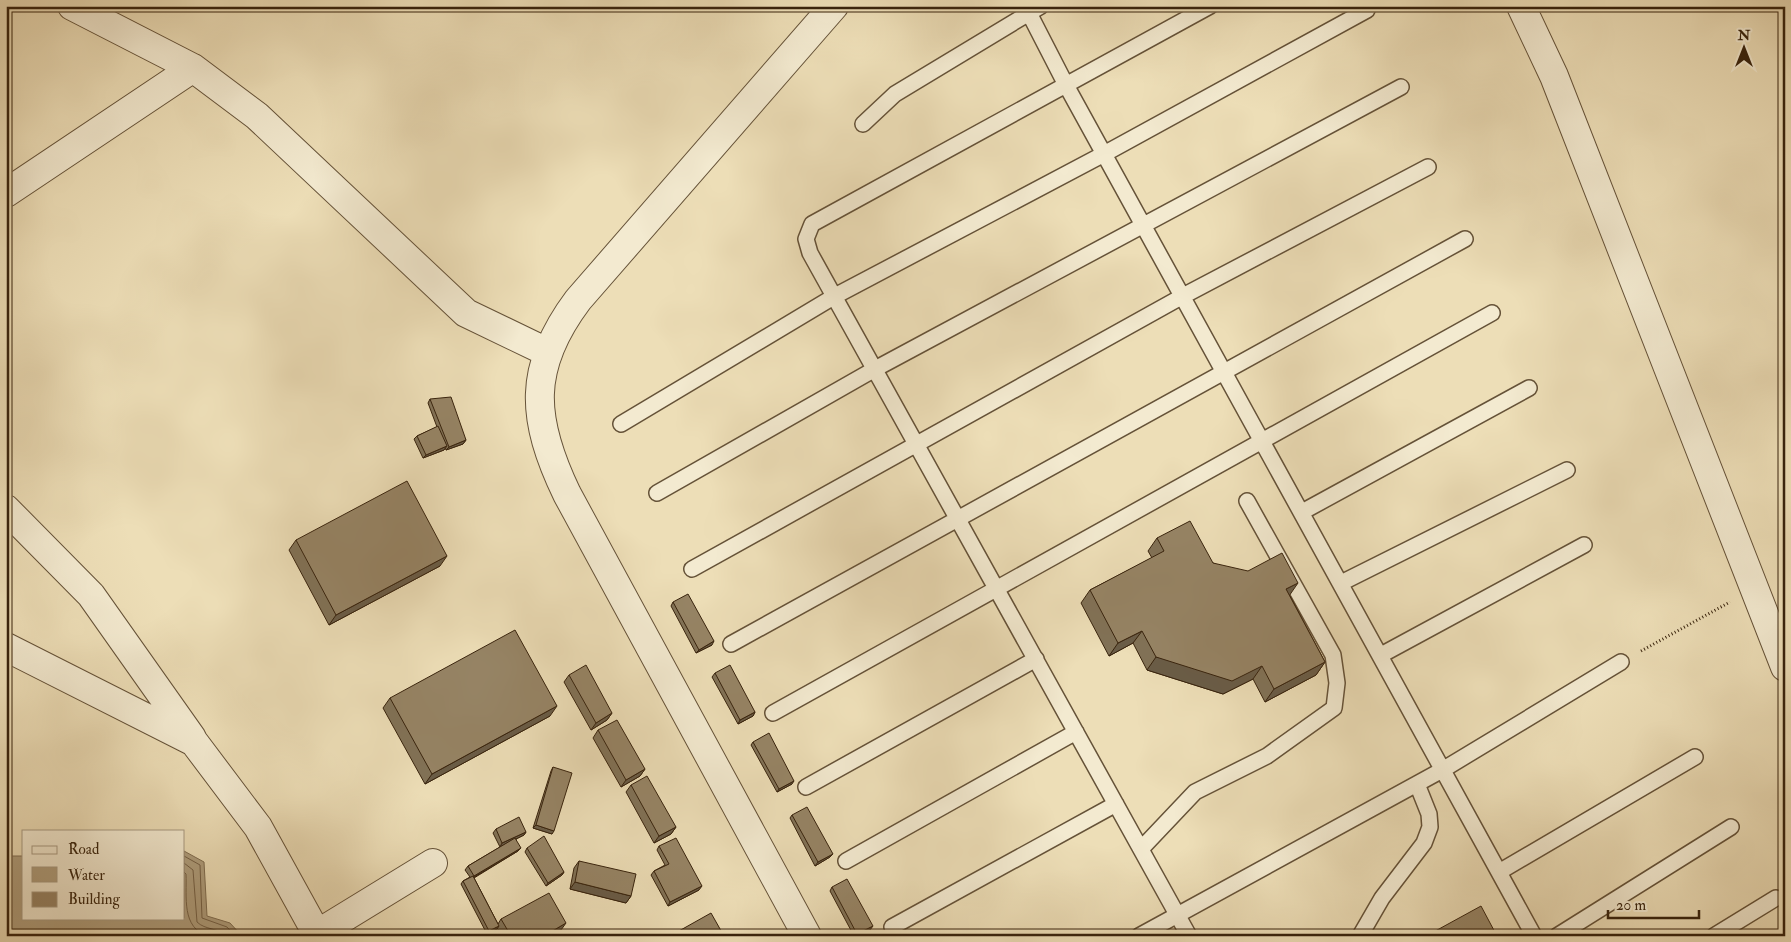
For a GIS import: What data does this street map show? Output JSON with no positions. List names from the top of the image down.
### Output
{
  "legend": ["Road", "Water", "Building"],
  "scale_bar": "20 m",
  "north": "top"
}
